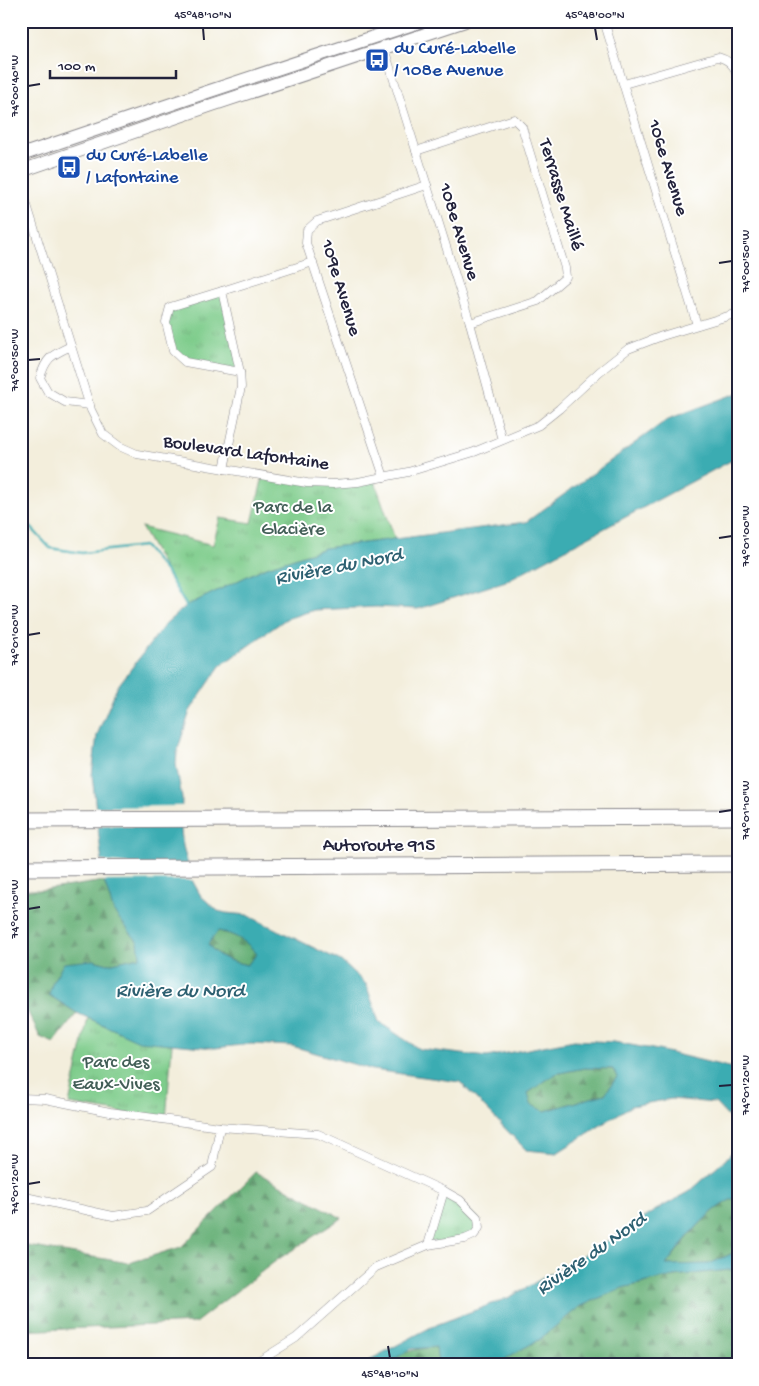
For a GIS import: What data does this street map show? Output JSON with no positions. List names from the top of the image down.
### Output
{
  "streets": {
    "highway": ["Autoroute 915"],
    "street": [
      "106e Avenue",
      "Terrasse Maillé",
      "108e Avenue",
      "109e Avenue",
      "Boulevard Lafontaine"
    ]
  },
  "crossings": [
    ["106e Avenue", "Boulevard Lafontaine"],
    ["Terrasse Maillé", "108e Avenue"],
    ["108e Avenue", "109e Avenue"],
    ["108e Avenue", "Boulevard Lafontaine"],
    ["109e Avenue", "Boulevard Lafontaine"]
  ],
  "water": ["Rivière du Nord"],
  "parks": ["Parc de la Glacière", "Parc des Eaux-Vives"],
  "places": {
    "bus stop": ["du Curé-Labelle / 108e Avenue", "du Curé-Labelle / Lafontaine"]
  },
  "scale_bar": "100 m",
  "coordinates": [
    "45°48'10\"N",
    "45°48'00\"N",
    "74°00'40\"W",
    "74°00'50\"W",
    "74°01'00\"W",
    "74°01'10\"W",
    "74°01'20\"W"
  ]
}
